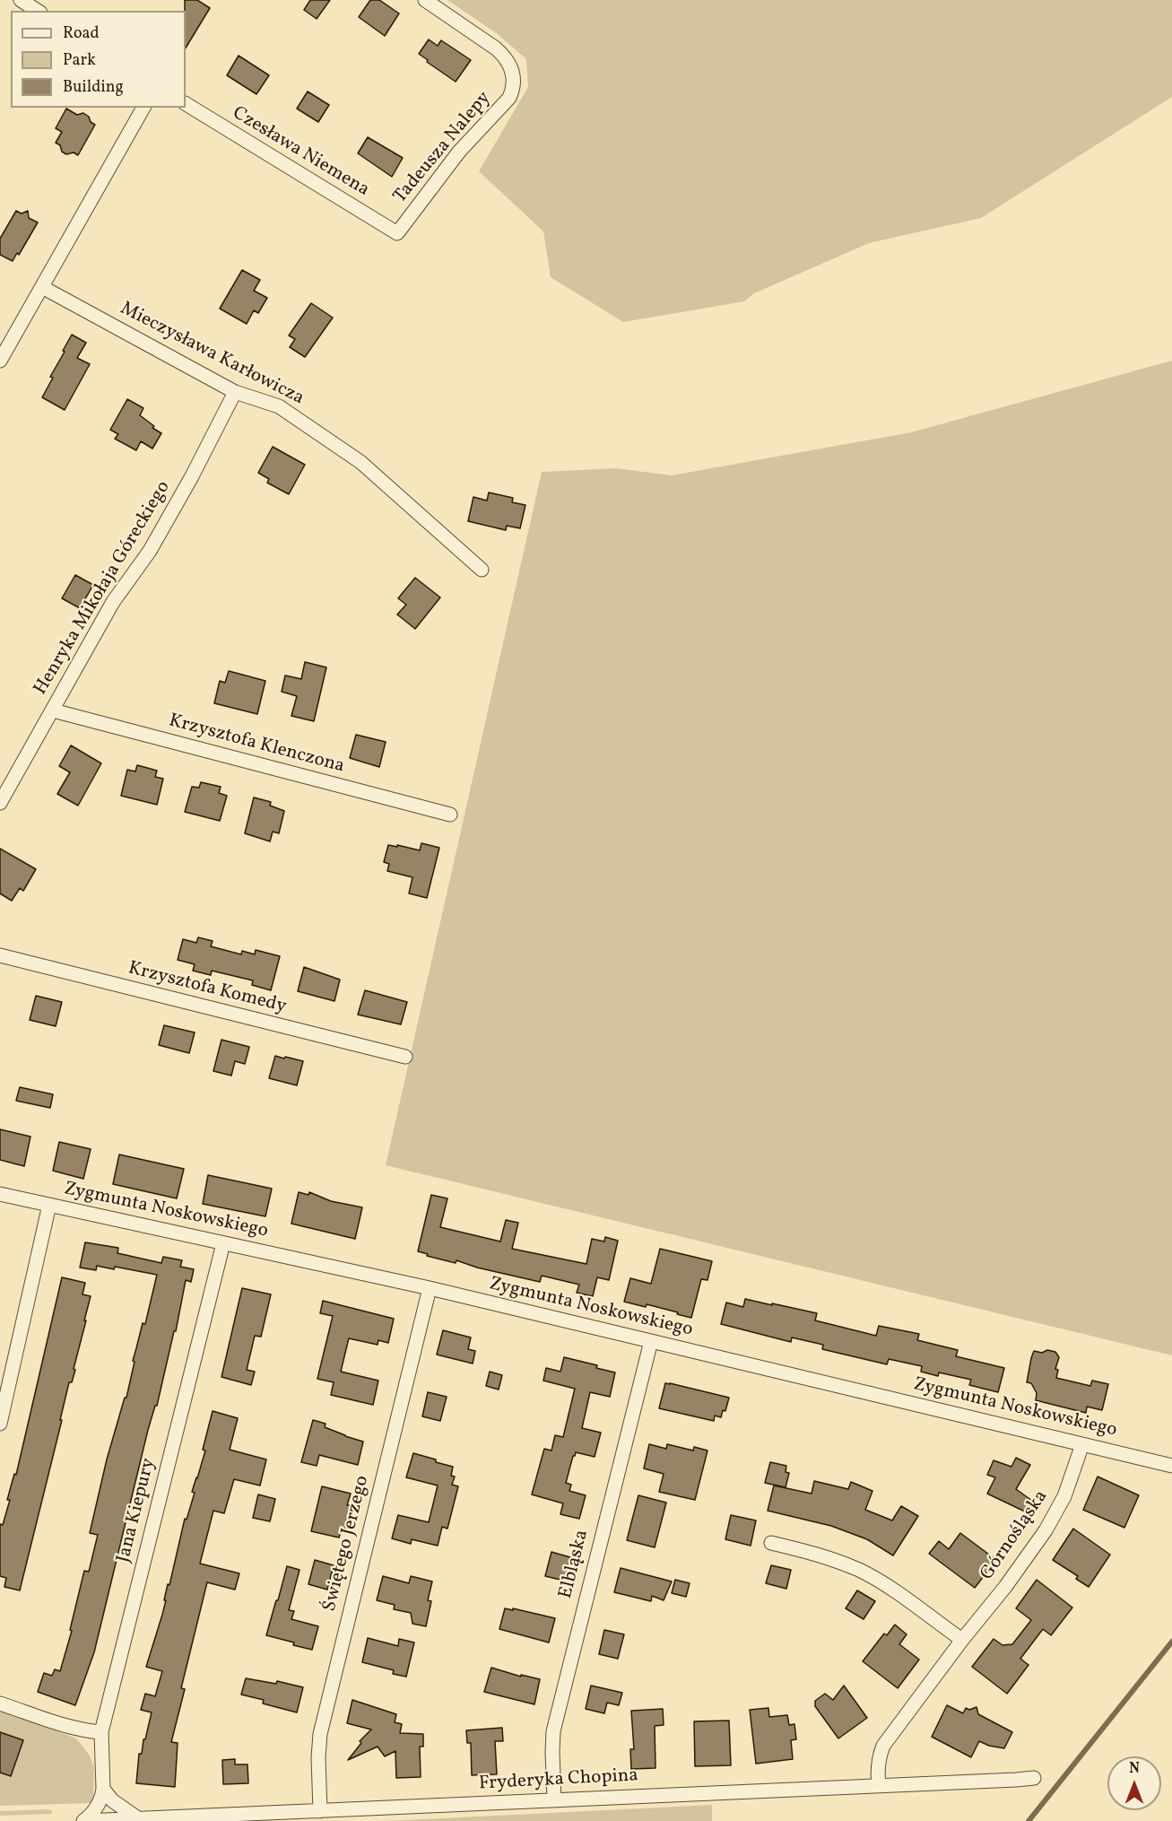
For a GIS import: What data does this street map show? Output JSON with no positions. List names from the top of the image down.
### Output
{
  "streets": {
    "street": [
      "Tadeusza Nalepy",
      "Czesława Niemena",
      "Mieczysława Karłowicza",
      "Henryka Mikołaja Góreckiego",
      "Krzysztofa Klenczona",
      "Krzysztofa Komedy",
      "Zygmunta Noskowskiego",
      "Jana Kiepury",
      "Górnośląska",
      "Świętego Jerzego",
      "Elbląska",
      "Fryderyka Chopina"
    ]
  },
  "crossings": [
    ["Tadeusza Nalepy", "Czesława Niemena"],
    ["Mieczysława Karłowicza", "Henryka Mikołaja Góreckiego"],
    ["Henryka Mikołaja Góreckiego", "Krzysztofa Klenczona"],
    ["Zygmunta Noskowskiego", "Jana Kiepury"],
    ["Zygmunta Noskowskiego", "Górnośląska"],
    ["Zygmunta Noskowskiego", "Świętego Jerzego"],
    ["Zygmunta Noskowskiego", "Elbląska"],
    ["Górnośląska", "Fryderyka Chopina"],
    ["Świętego Jerzego", "Fryderyka Chopina"],
    ["Elbląska", "Fryderyka Chopina"]
  ],
  "legend": ["Road", "Park", "Building"],
  "north": "top"
}
